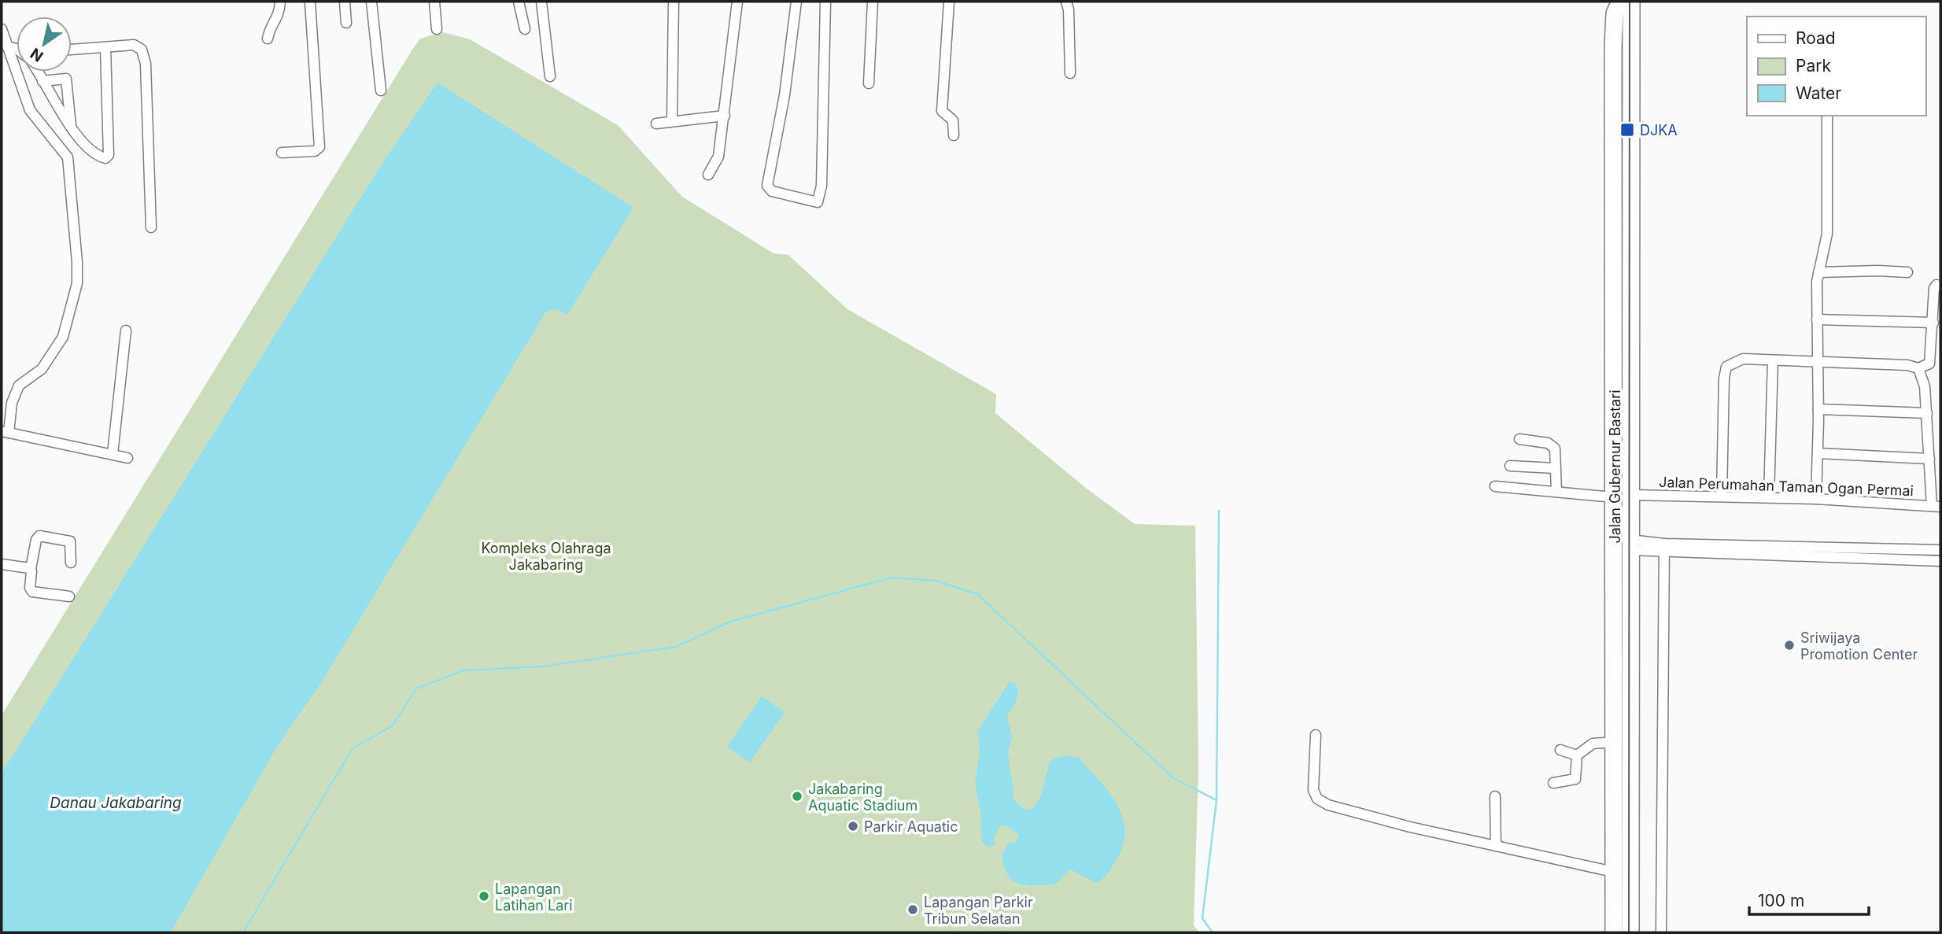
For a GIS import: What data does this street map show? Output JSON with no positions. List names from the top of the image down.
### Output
{
  "streets": {
    "highway": ["Jalan Gubernur Bastari"],
    "street": ["Jalan Perumahan Taman Ogan Permai"]
  },
  "crossings": [
    ["Jalan Gubernur Bastari", "Jalan Perumahan Taman Ogan Permai"]
  ],
  "water": ["Danau Jakabaring"],
  "parks": ["Kompleks Olahraga Jakabaring"],
  "places": {
    "transit": ["DJKA"],
    "other": [
      "Sriwijaya Promotion Center",
      "Jakabaring Aquatic Stadium",
      "Parkir Aquatic",
      "Lapangan Latihan Lari",
      "Lapangan Parkir Tribun Selatan"
    ]
  },
  "legend": ["Road", "Park", "Water"],
  "scale_bar": "100 m",
  "north": "bottom left"
}
